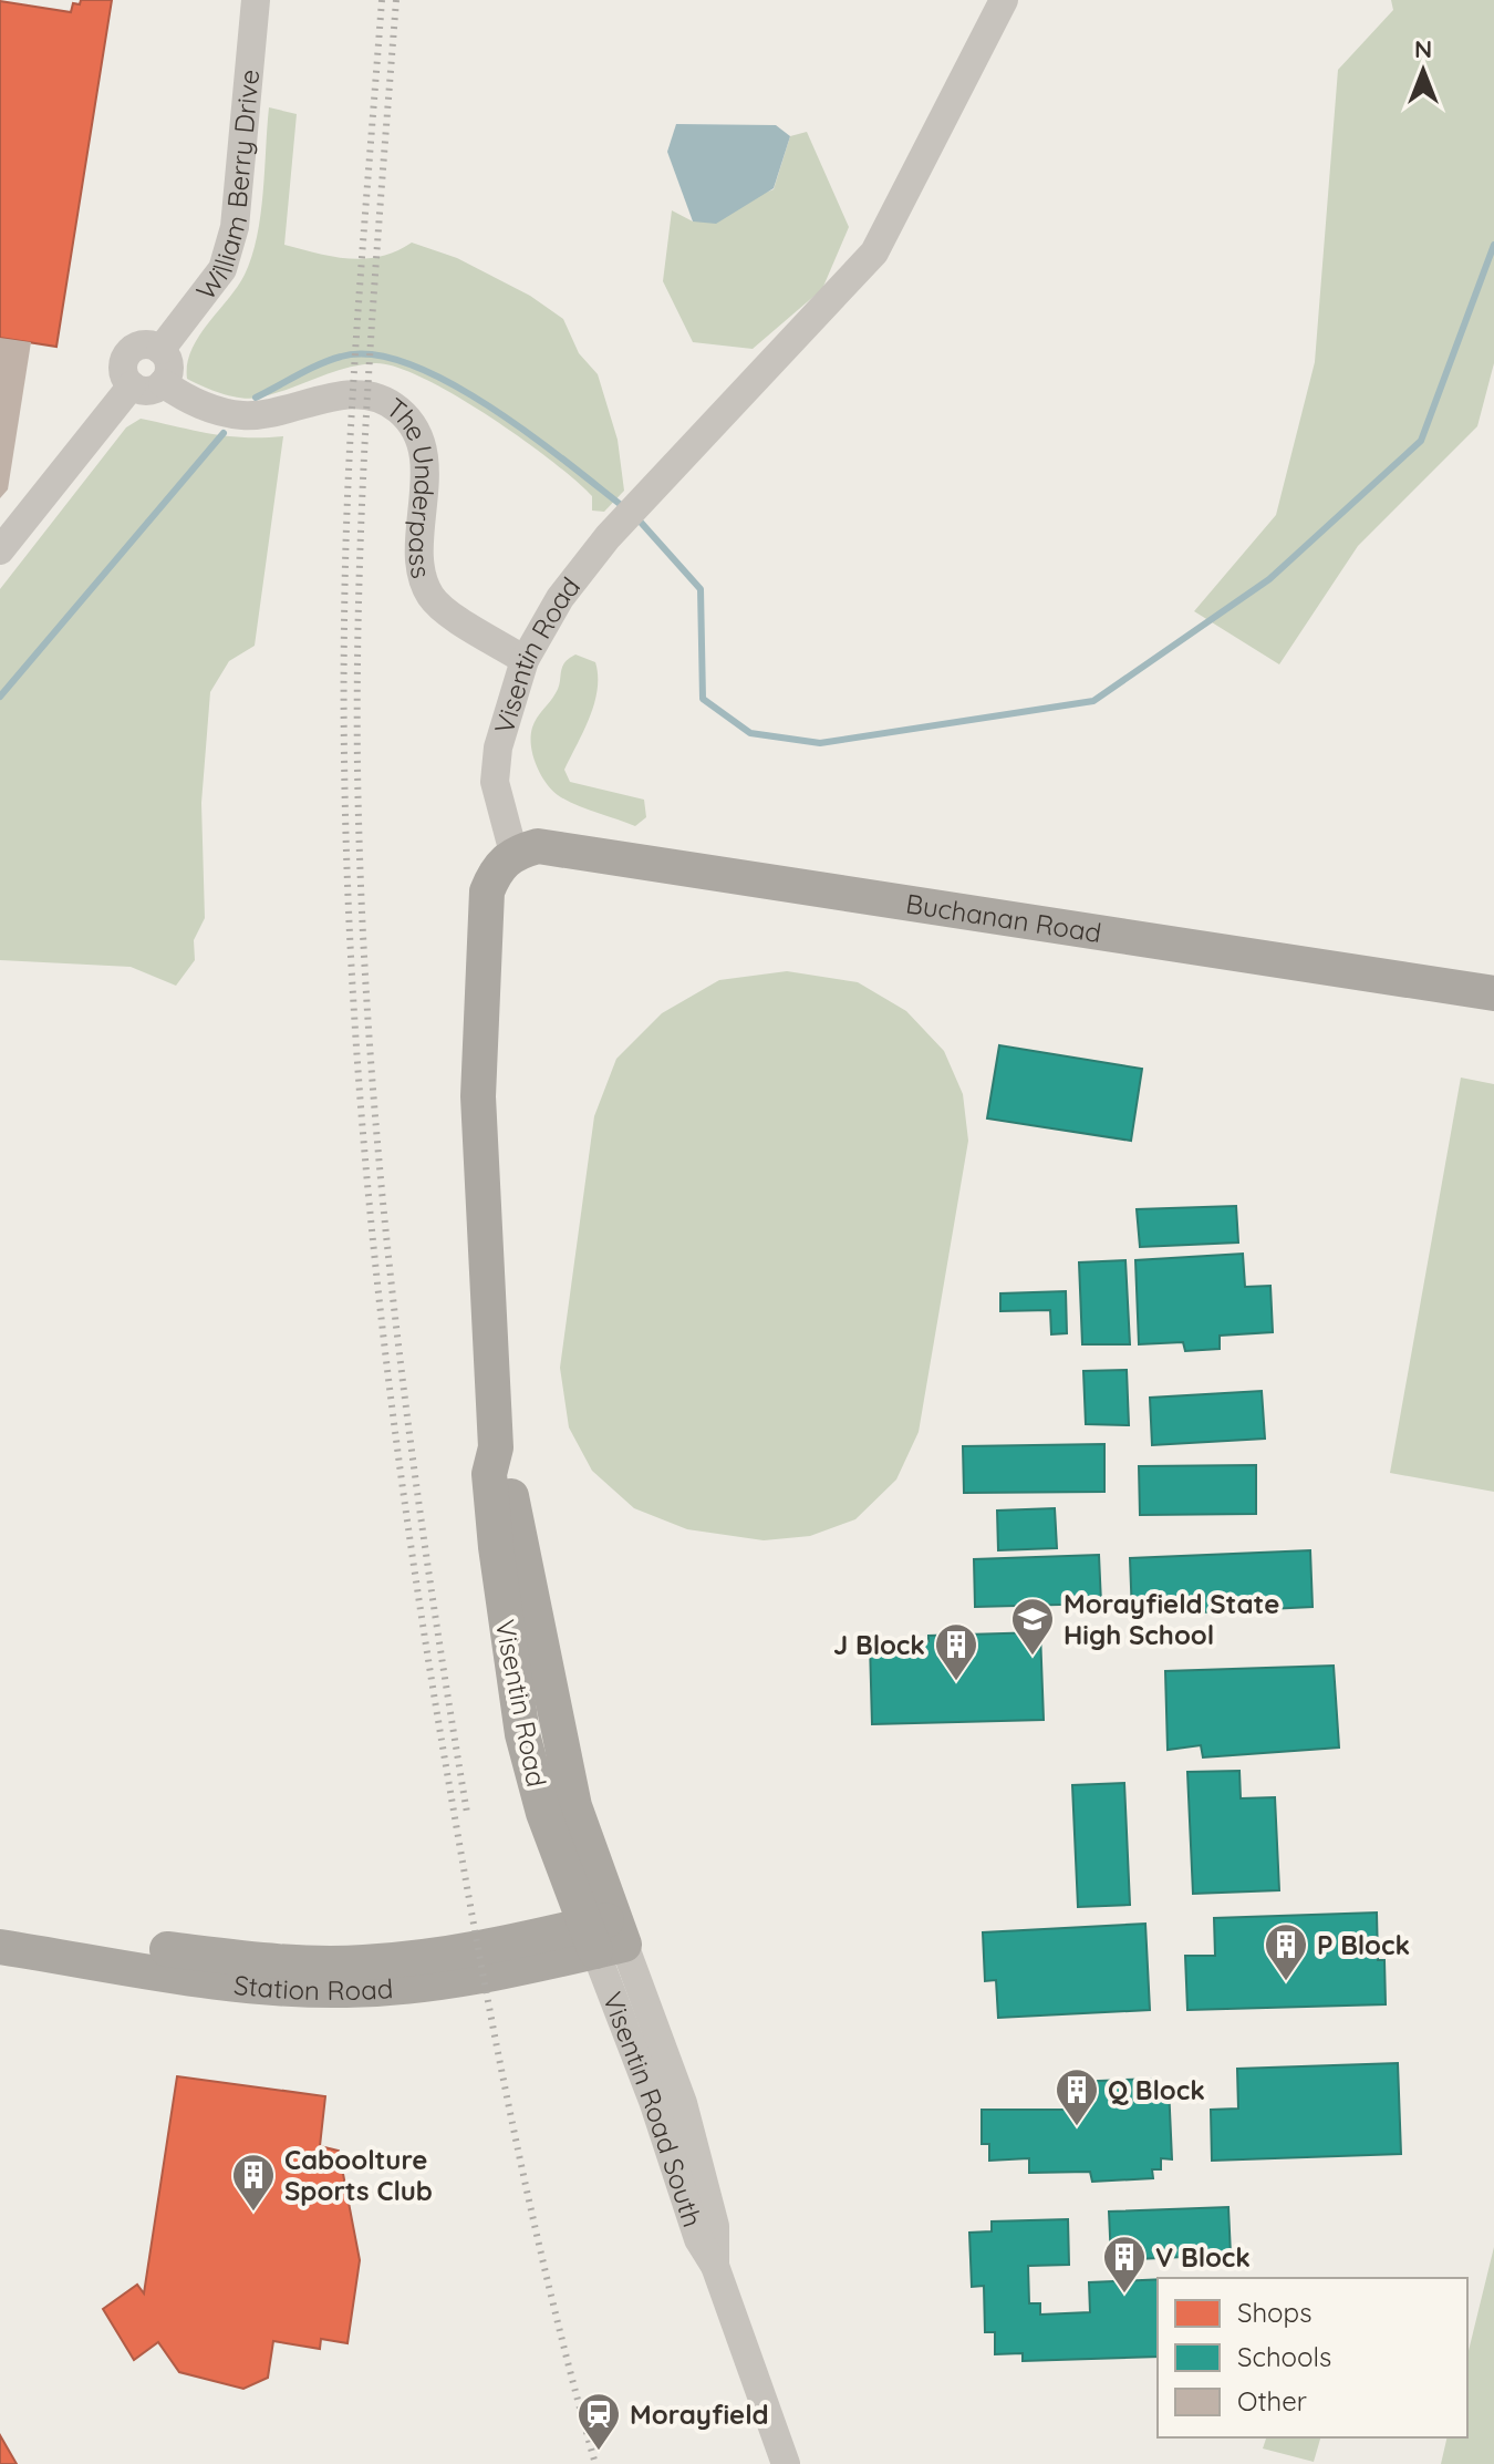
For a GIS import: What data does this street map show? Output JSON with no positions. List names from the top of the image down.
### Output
{
  "streets": {
    "main road": ["Visentin Road", "Buchanan Road", "Station Road"],
    "street": ["William Berry Drive", "The Underpass", "Visentin Road South"]
  },
  "crossings": [
    ["William Berry Drive", "The Underpass"],
    ["The Underpass", "Visentin Road"],
    ["Visentin Road", "Buchanan Road"],
    ["Visentin Road", "Station Road"],
    ["Visentin Road", "Visentin Road South"],
    ["Station Road", "Visentin Road South"]
  ],
  "places": {
    "school or university": ["Morayfield State High School"],
    "building": [
      "J Block",
      "P Block",
      "Q Block",
      "Caboolture Sports Club",
      "V Block"
    ],
    "station": ["Morayfield"]
  },
  "legend": ["Shops", "Schools", "Other"],
  "north": "top"
}
